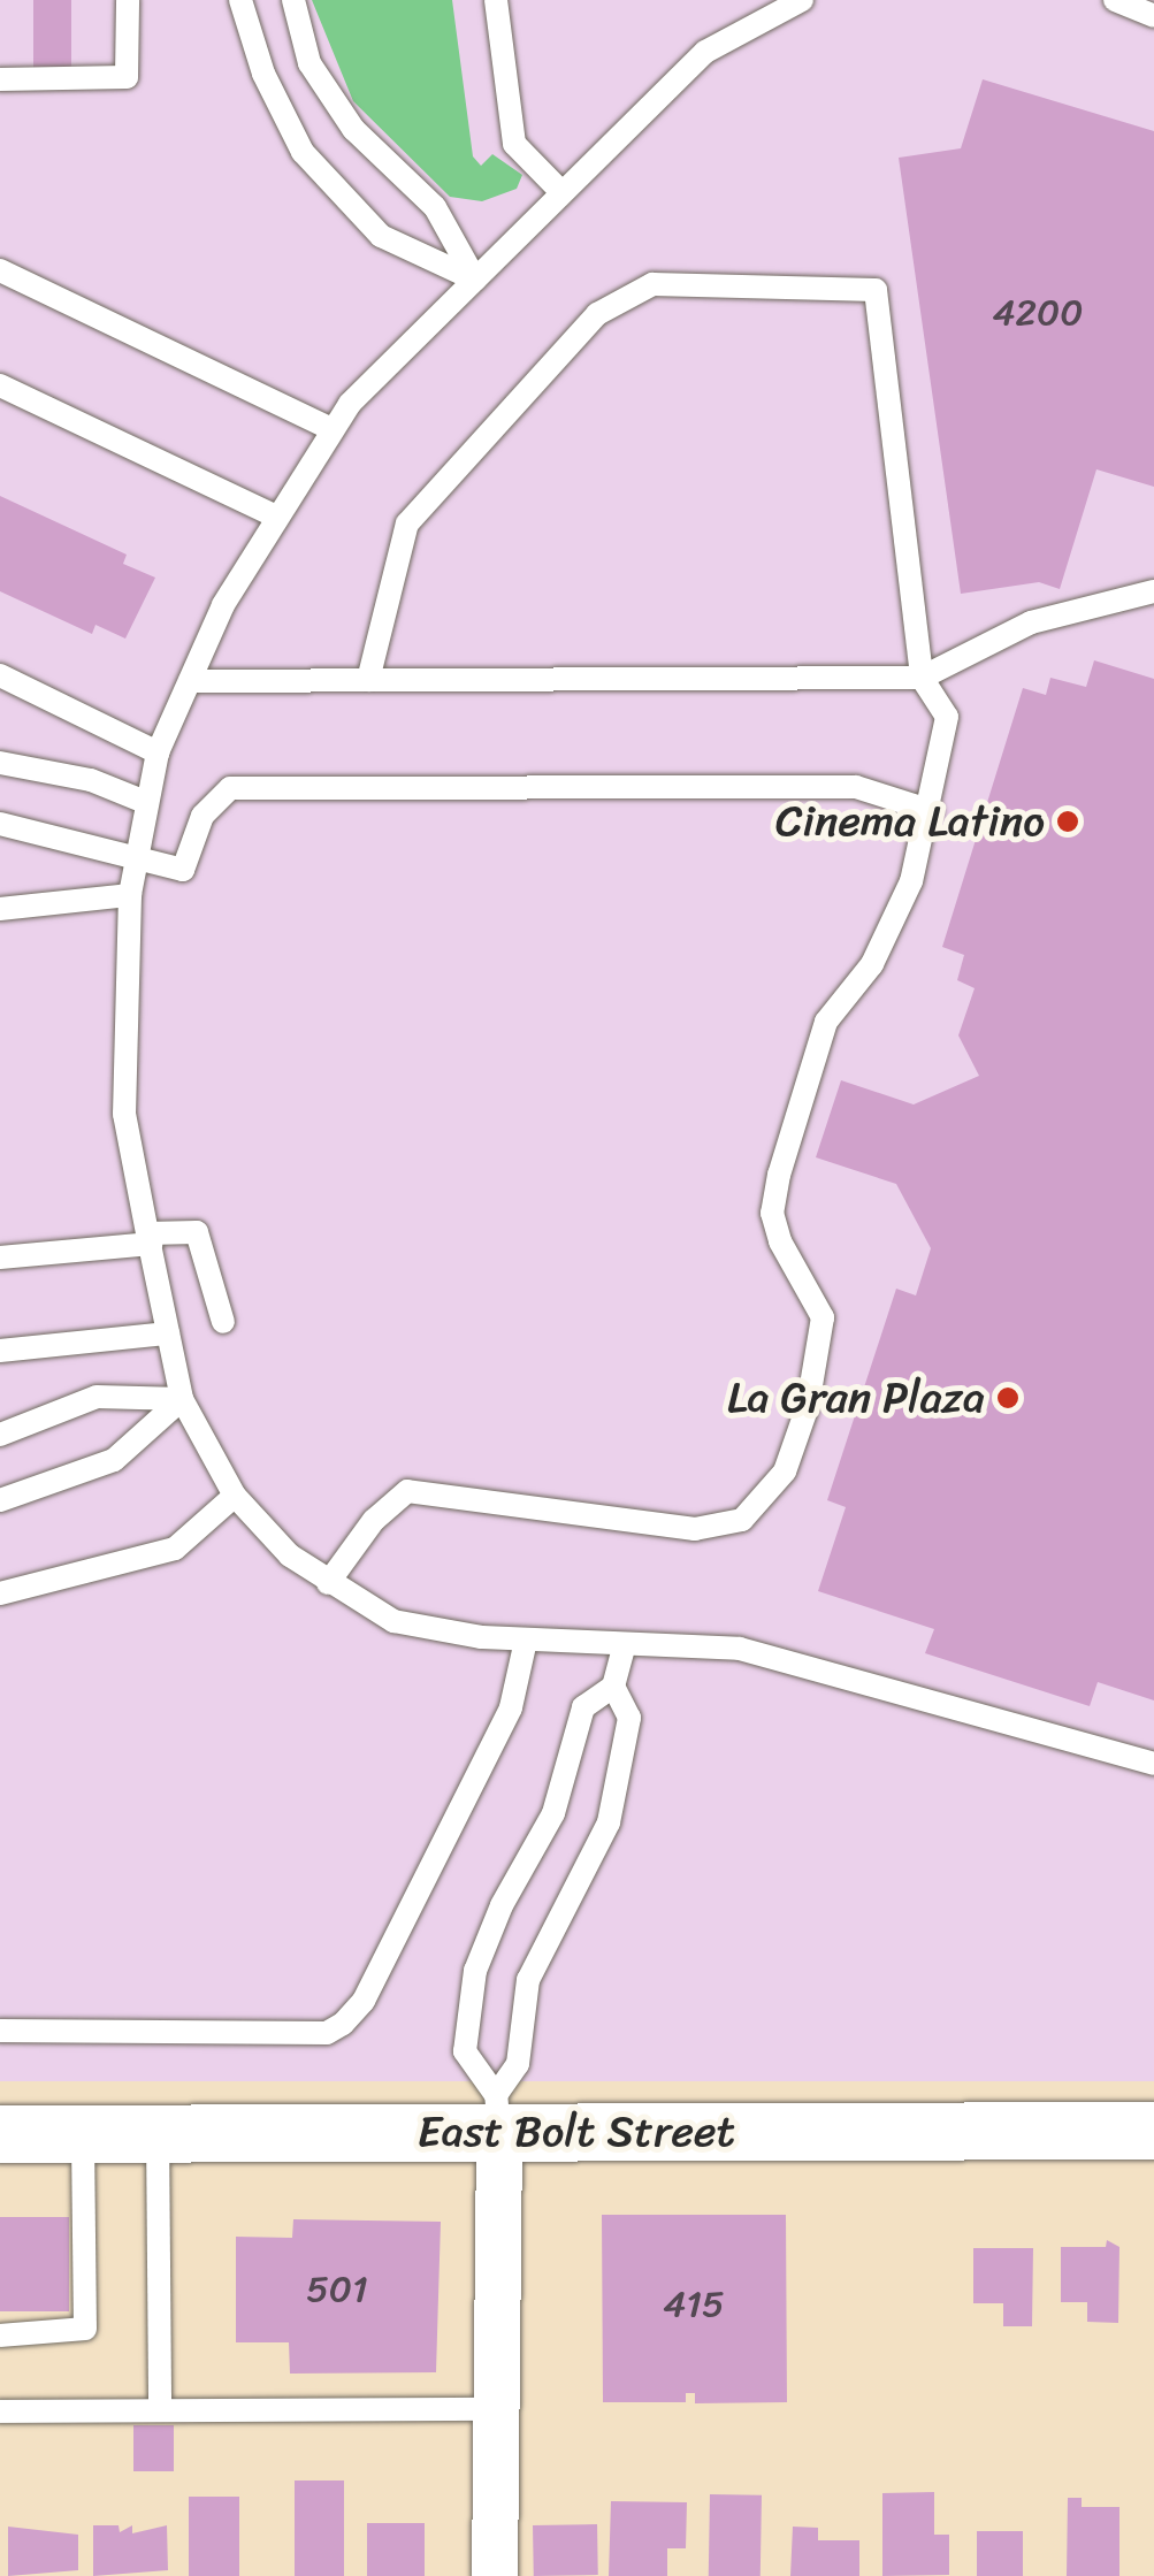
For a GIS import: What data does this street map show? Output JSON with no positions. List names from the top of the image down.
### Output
{
  "streets": {
    "street": ["East Bolt Street"]
  },
  "places": ["Cinema Latino", "La Gran Plaza"],
  "house_numbers": ["4200", "501", "415"]
}
